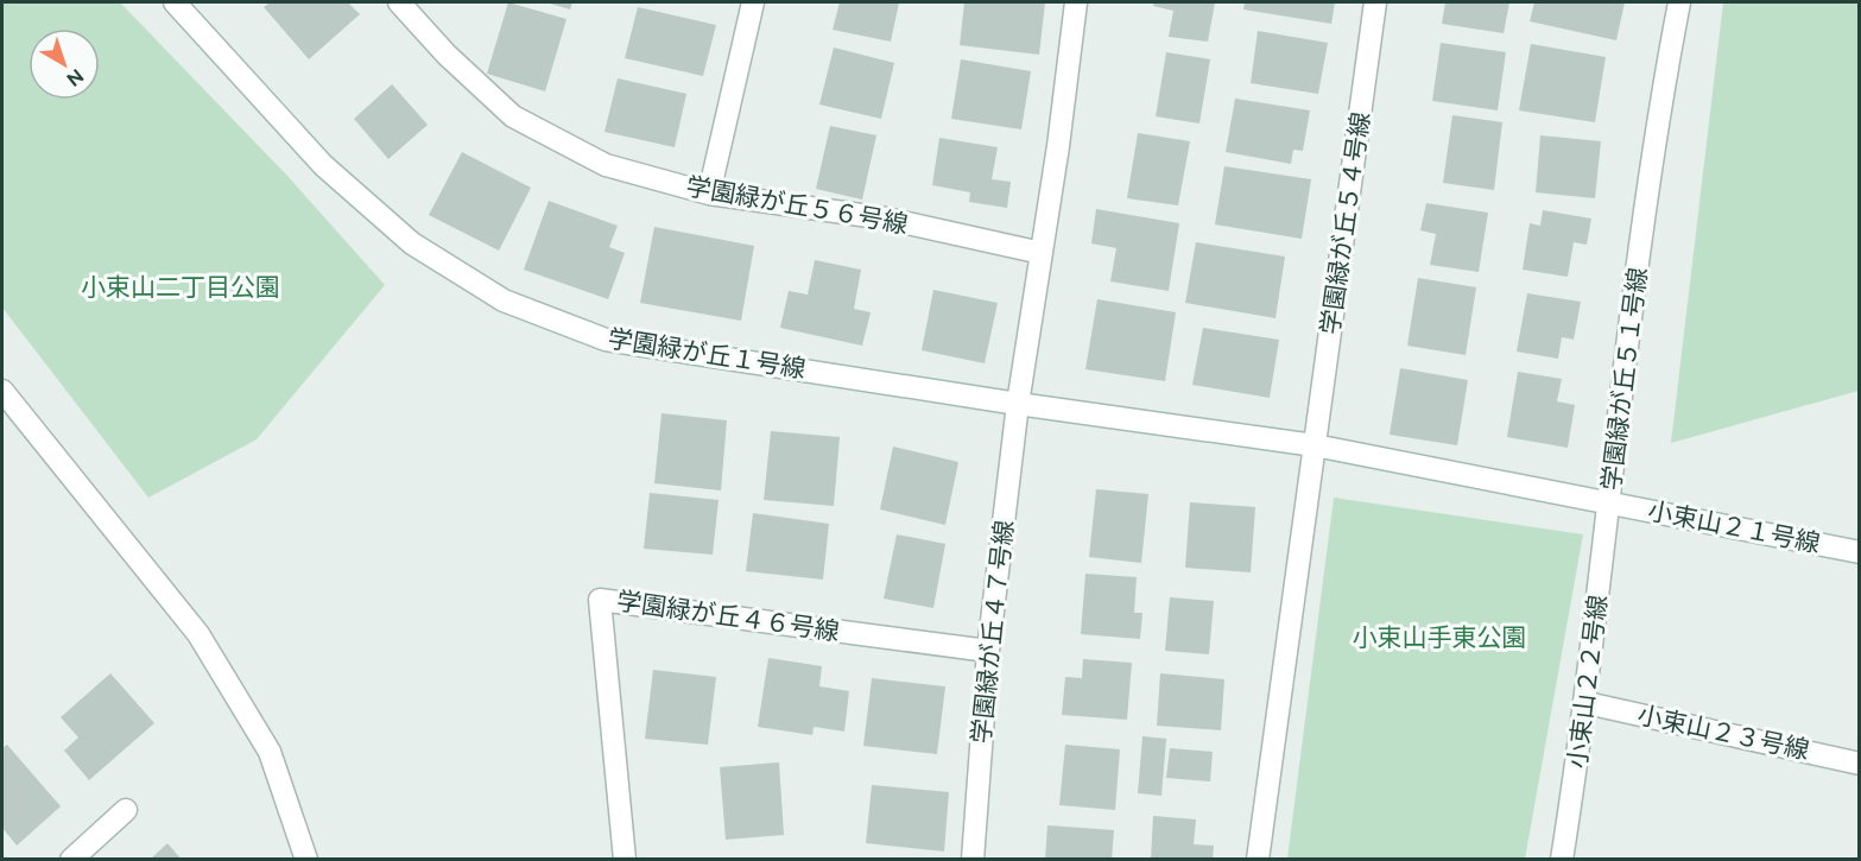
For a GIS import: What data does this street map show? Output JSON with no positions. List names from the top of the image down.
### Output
{
  "streets": {
    "street": [
      "学園緑が丘５６号線",
      "学園緑が丘５４号線",
      "学園緑が丘１号線",
      "学園緑が丘５１号線",
      "小束山２１号線",
      "学園緑が丘４６号線",
      "学園緑が丘４７号線",
      "小束山２２号線",
      "小束山２３号線"
    ]
  },
  "crossings": [
    ["学園緑が丘５６号線", "学園緑が丘４７号線"],
    ["学園緑が丘５４号線", "学園緑が丘１号線"],
    ["学園緑が丘５４号線", "学園緑が丘５１号線"],
    ["学園緑が丘１号線", "学園緑が丘５１号線"],
    ["学園緑が丘１号線", "学園緑が丘４７号線"],
    ["学園緑が丘５１号線", "小束山２１号線"],
    ["学園緑が丘５１号線", "小束山２２号線"],
    ["小束山２１号線", "小束山２２号線"],
    ["学園緑が丘４６号線", "学園緑が丘４７号線"],
    ["小束山２２号線", "小束山２３号線"]
  ],
  "parks": ["小束山二丁目公園", "小束山手東公園"],
  "north": "bottom right"
}
